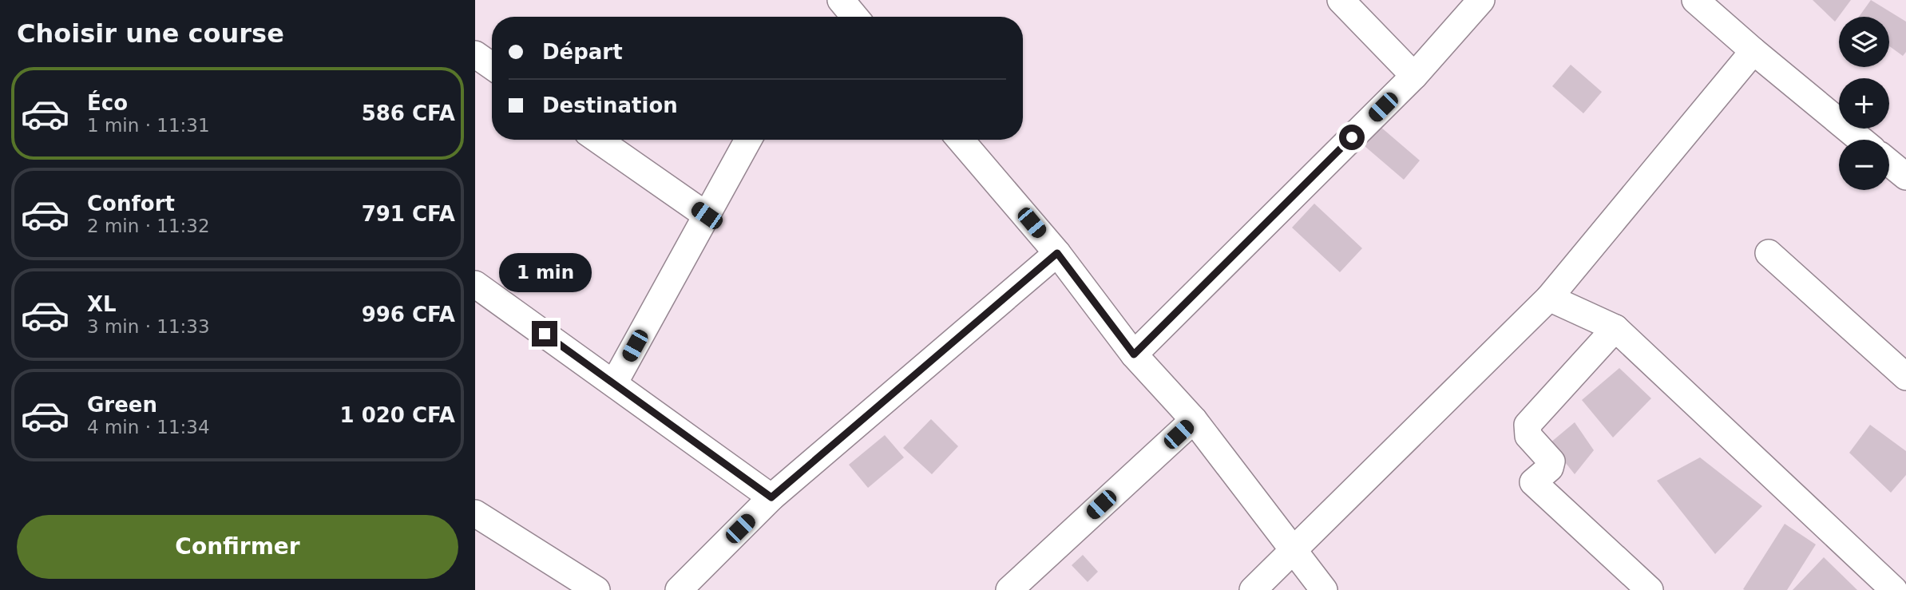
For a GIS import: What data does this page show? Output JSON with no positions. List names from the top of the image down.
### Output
{
  "page": {
    "heading": "Choisir une course",
    "map_buttons": ["+", "−"],
    "banner": ["Départ", "Destination"],
    "list": [
      {
        "name": "Éco",
        "note": "1 min · 11:31",
        "value": "586 CFA"
      },
      {
        "name": "Confort",
        "note": "2 min · 11:32",
        "value": "791 CFA"
      },
      {
        "name": "XL",
        "note": "3 min · 11:33",
        "value": "996 CFA"
      },
      {
        "name": "Green",
        "note": "4 min · 11:34",
        "value": "1 020 CFA"
      }
    ],
    "bubble": "1 min",
    "buttons": "Confirmer"
  }
}
